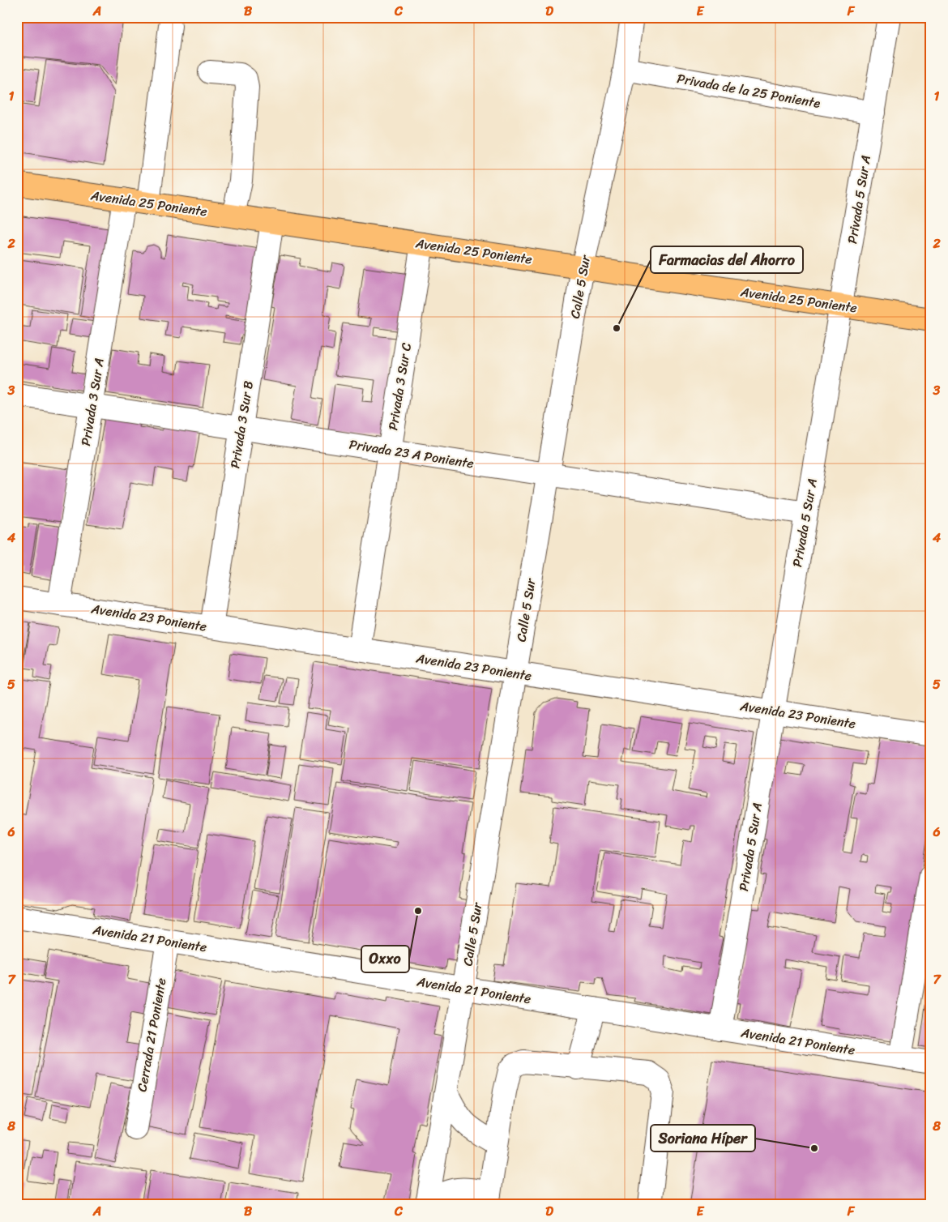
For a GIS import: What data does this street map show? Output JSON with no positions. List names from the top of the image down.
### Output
{
  "streets": {
    "main road": ["Avenida 25 Poniente"],
    "street": [
      "Privada de la 25 Poniente",
      "Privada 5 Sur A",
      "Calle 5 Sur",
      "Privada 3 Sur C",
      "Privada 3 Sur A",
      "Privada 3 Sur B",
      "Privada 23 A Poniente",
      "Avenida 23 Poniente",
      "Avenida 21 Poniente",
      "Cerrada 21 Poniente"
    ]
  },
  "crossings": [
    ["Privada de la 25 Poniente", "Privada 5 Sur A"],
    ["Privada de la 25 Poniente", "Calle 5 Sur"],
    ["Privada 5 Sur A", "Avenida 25 Poniente"],
    ["Privada 5 Sur A", "Privada 23 A Poniente"],
    ["Privada 5 Sur A", "Avenida 23 Poniente"],
    ["Privada 5 Sur A", "Avenida 21 Poniente"],
    ["Avenida 25 Poniente", "Calle 5 Sur"],
    ["Avenida 25 Poniente", "Privada 3 Sur C"],
    ["Avenida 25 Poniente", "Privada 3 Sur A"],
    ["Avenida 25 Poniente", "Privada 3 Sur B"],
    ["Calle 5 Sur", "Privada 23 A Poniente"],
    ["Calle 5 Sur", "Avenida 23 Poniente"],
    ["Calle 5 Sur", "Avenida 21 Poniente"],
    ["Privada 3 Sur C", "Privada 23 A Poniente"],
    ["Privada 3 Sur C", "Avenida 23 Poniente"],
    ["Privada 3 Sur A", "Privada 23 A Poniente"],
    ["Privada 3 Sur A", "Avenida 23 Poniente"],
    ["Privada 3 Sur B", "Privada 23 A Poniente"],
    ["Privada 3 Sur B", "Avenida 23 Poniente"],
    ["Avenida 21 Poniente", "Cerrada 21 Poniente"]
  ],
  "places": ["Farmacias del Ahorro", "Oxxo", "Soriana Híper"],
  "grid": {
    "columns": [
      "A",
      "B",
      "C",
      "D",
      "E",
      "F"
    ],
    "rows": [
      "1",
      "2",
      "3",
      "4",
      "5",
      "6",
      "7",
      "8"
    ]
  }
}
